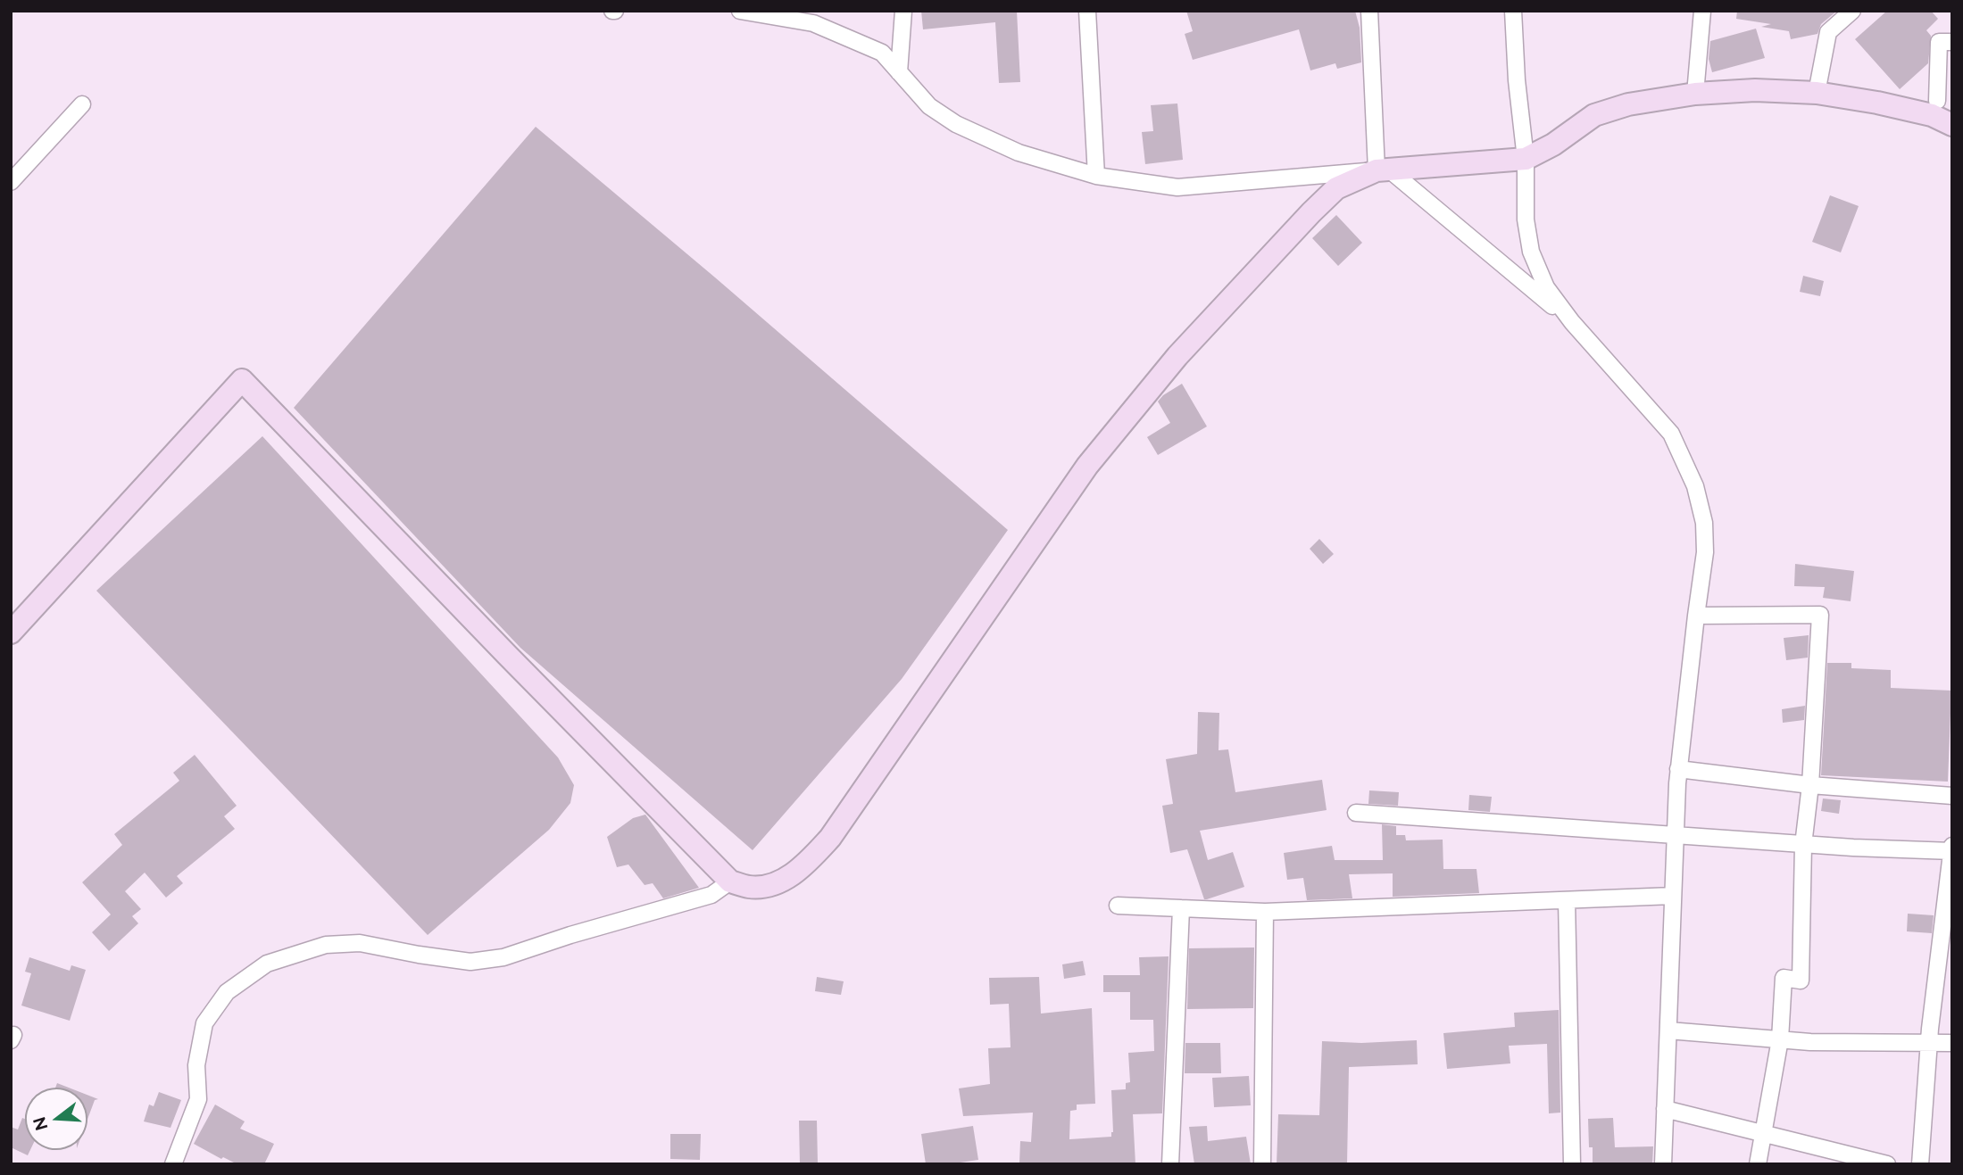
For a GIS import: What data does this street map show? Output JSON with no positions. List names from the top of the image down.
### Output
{
  "north": "left"
}
